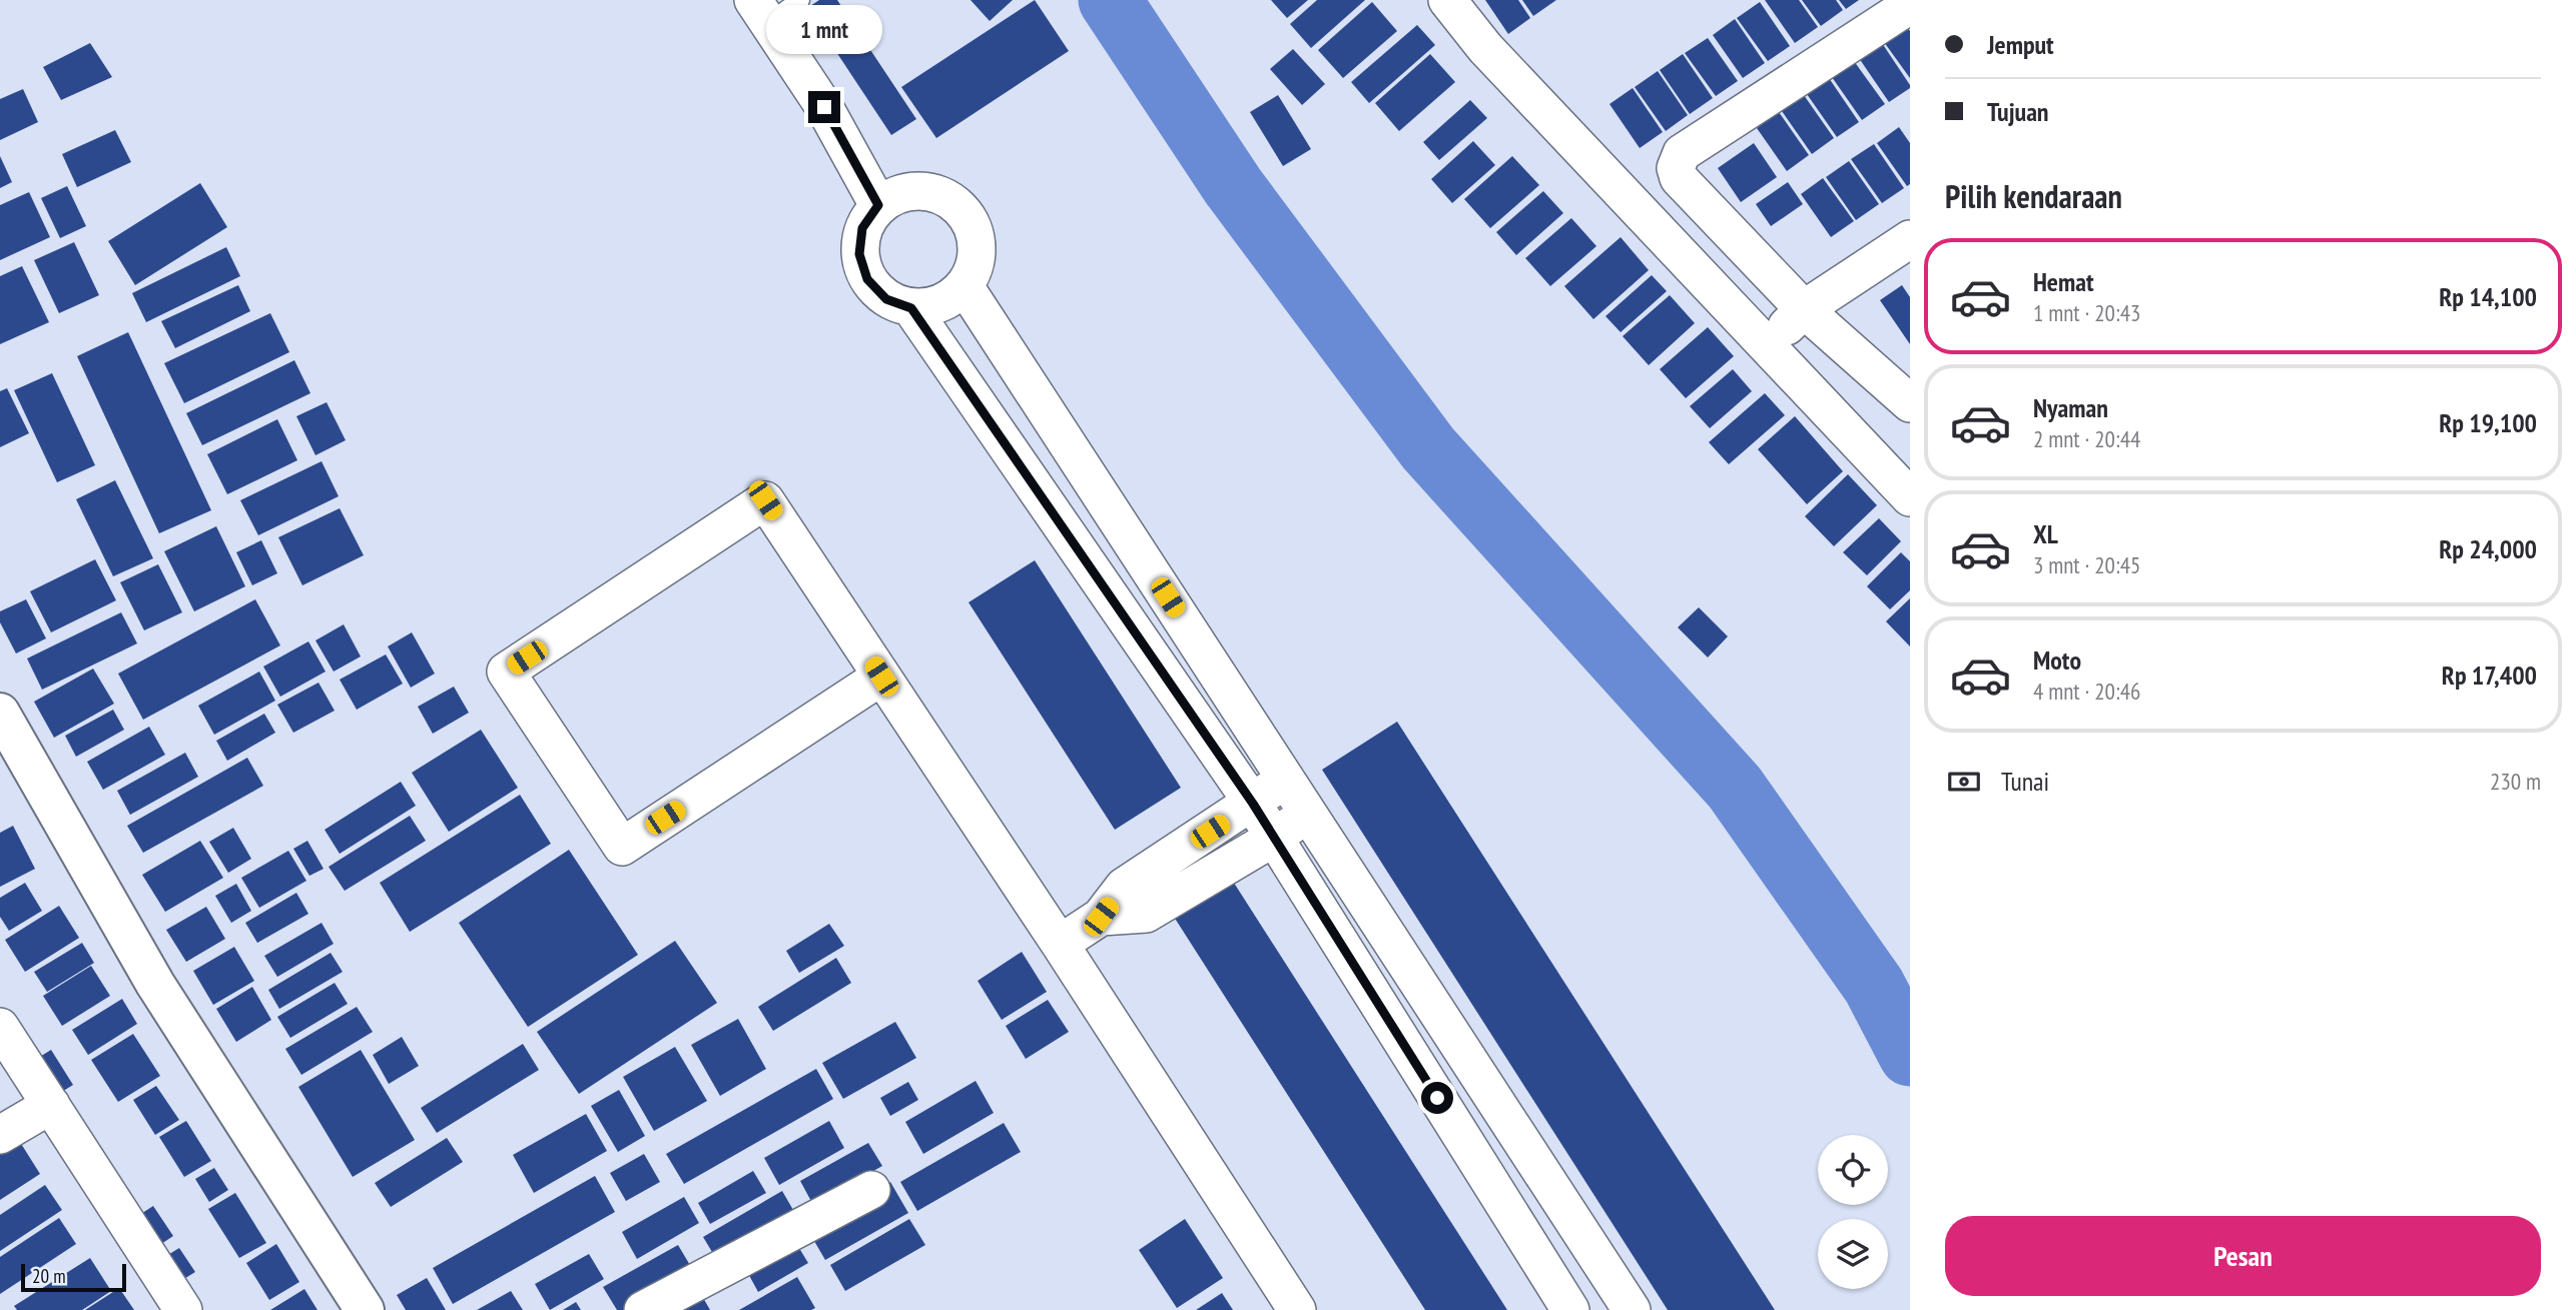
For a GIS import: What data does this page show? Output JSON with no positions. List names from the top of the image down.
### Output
{
  "scale_bar": "20 m",
  "page": {
    "banner": ["Jemput", "Tujuan"],
    "bubble": "1 mnt",
    "heading": "Pilih kendaraan",
    "list": [
      {
        "name": "Hemat",
        "note": "1 mnt · 20:43",
        "value": "Rp 14,100"
      },
      {
        "name": "Nyaman",
        "note": "2 mnt · 20:44",
        "value": "Rp 19,100"
      },
      {
        "name": "XL",
        "note": "3 mnt · 20:45",
        "value": "Rp 24,000"
      },
      {
        "name": "Moto",
        "note": "4 mnt · 20:46",
        "value": "Rp 17,400"
      }
    ],
    "pay": ["Tunai", "230 m"],
    "buttons": "Pesan",
    "scale": "20 m"
  }
}
